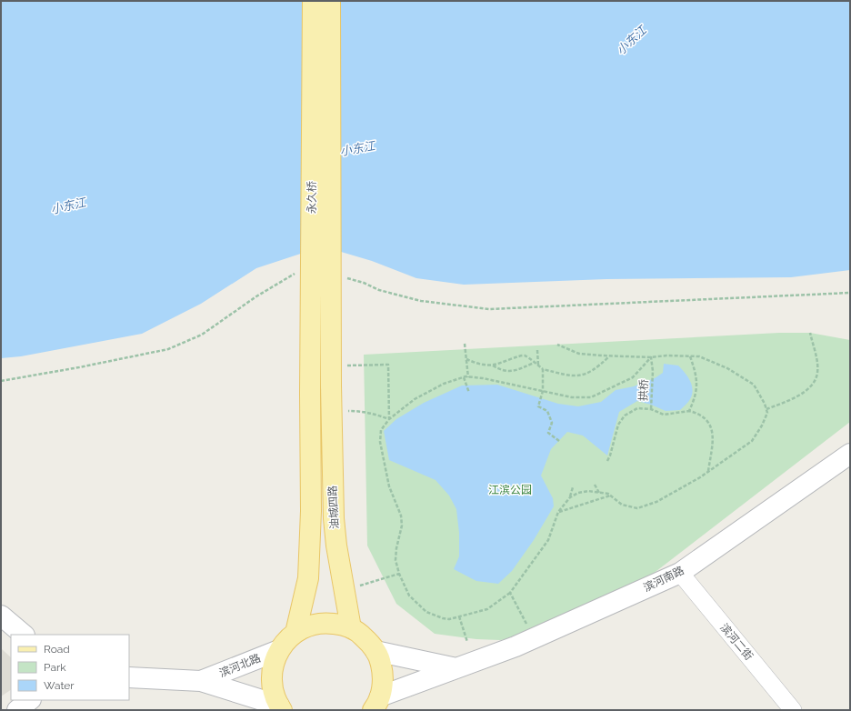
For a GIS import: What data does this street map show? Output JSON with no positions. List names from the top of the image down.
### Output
{
  "streets": {
    "main road": ["永久桥", "油城四路"],
    "street": ["滨河南路", "滨河二街", "滨河北路"],
    "path": ["拱桥"]
  },
  "crossings": [
    ["永久桥", "油城四路"],
    ["滨河南路", "滨河二街"]
  ],
  "water": ["小东江"],
  "parks": ["江滨公园"],
  "legend": ["Road", "Park", "Water"]
}
